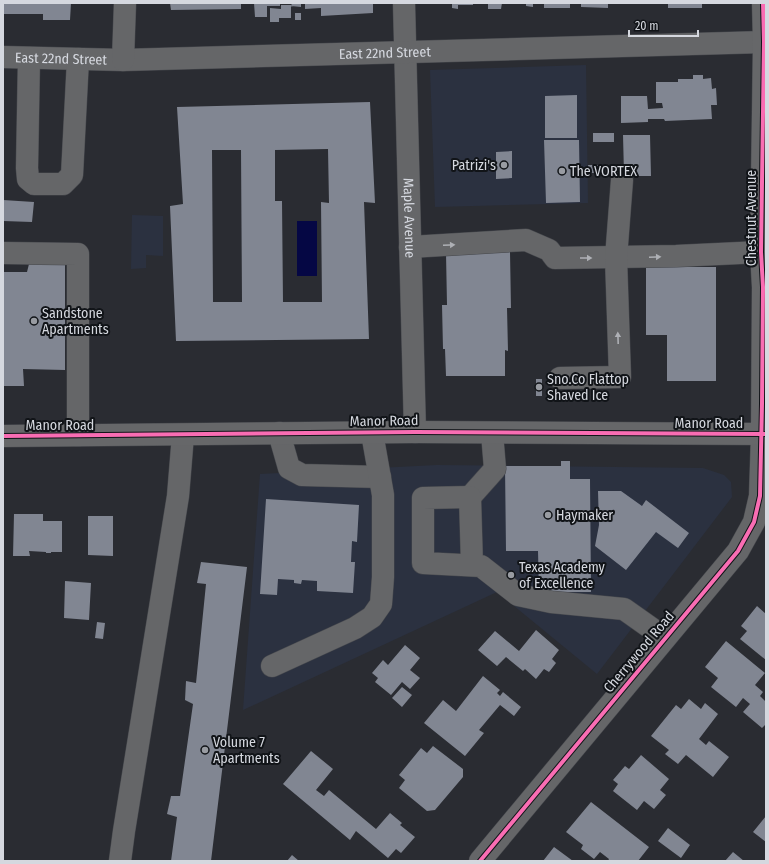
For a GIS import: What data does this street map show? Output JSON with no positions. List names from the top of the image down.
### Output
{
  "streets": {
    "main road": ["Chestnut Avenue", "Manor Road"],
    "street": ["East 22nd Street", "Maple Avenue", "Cherrywood Road"]
  },
  "crossings": [
    ["East 22nd Street", "Maple Avenue"],
    ["East 22nd Street", "Chestnut Avenue"],
    ["Maple Avenue", "Manor Road"],
    ["Chestnut Avenue", "Manor Road"],
    ["Chestnut Avenue", "Cherrywood Road"],
    ["Manor Road", "Cherrywood Road"]
  ],
  "places": [
    "Patrizi's",
    "The VORTEX",
    "Sandstone Apartments",
    "Sno.Co Flattop Shaved Ice",
    "Haymaker",
    "Texas Academy of Excellence",
    "Volume 7 Apartments"
  ],
  "scale_bar": "20 m"
}
